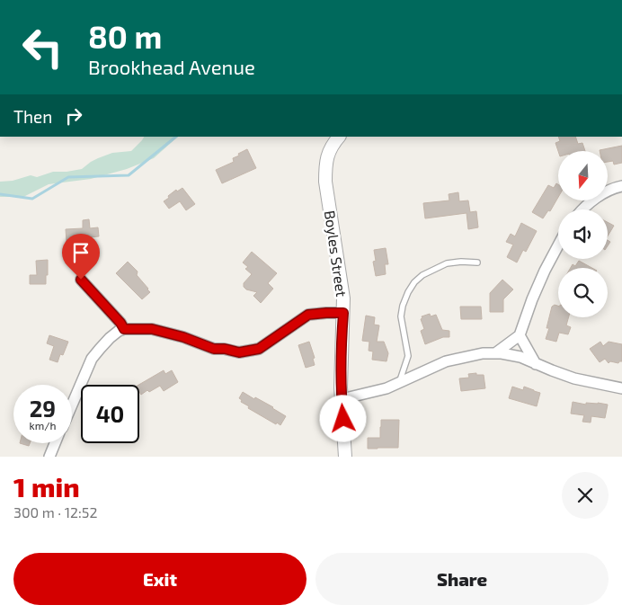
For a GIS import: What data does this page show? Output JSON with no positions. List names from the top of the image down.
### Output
{
  "streets": {
    "street": ["Boyles Street"]
  },
  "north": "bottom",
  "page": {
    "turn": ["80 m", "Brookhead Avenue"],
    "then": "Then",
    "speed": "29 km/h",
    "limit": "40",
    "heading": ["1 min", "300 m · 12:52"],
    "buttons": ["Exit", "Share"]
  }
}
